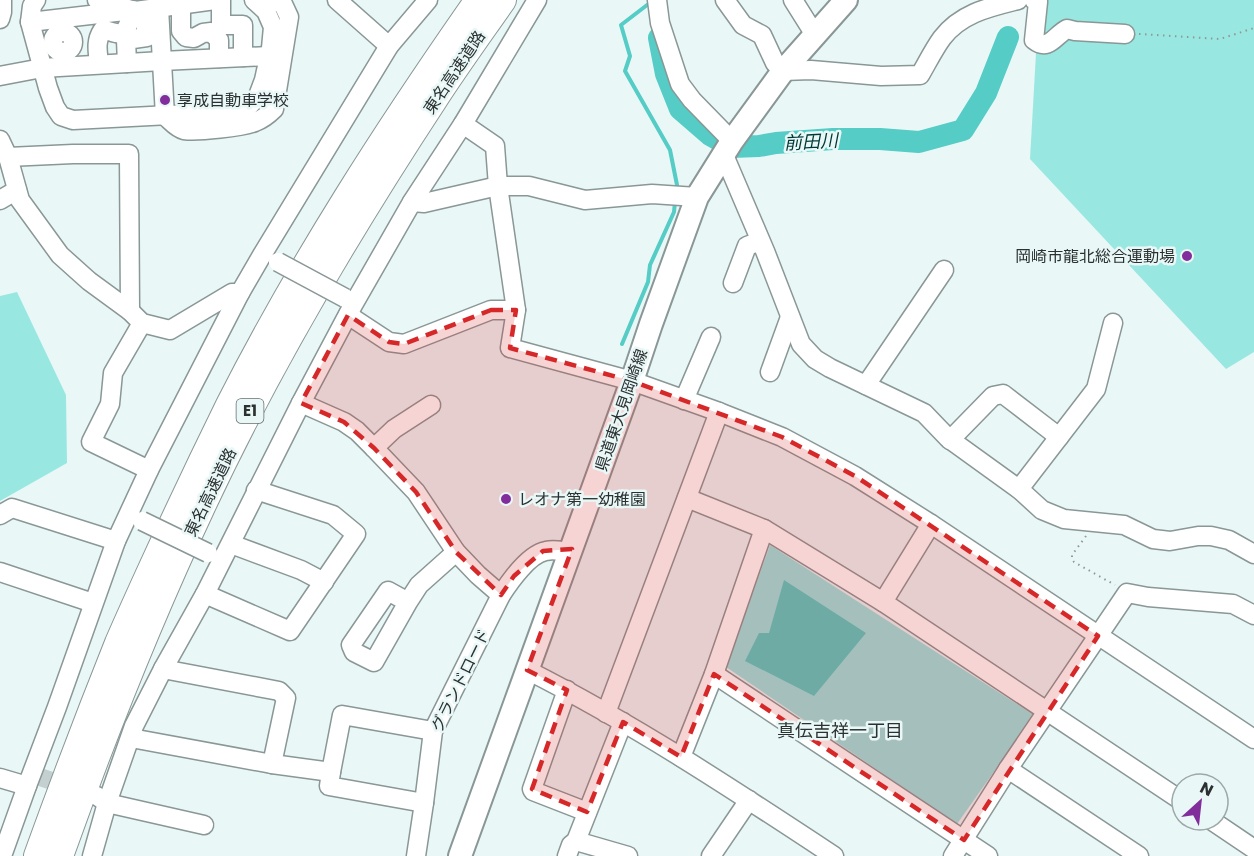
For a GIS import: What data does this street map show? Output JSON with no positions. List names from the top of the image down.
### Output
{
  "streets": {
    "highway": ["東名高速道路", "E1"],
    "main road": ["県道東大見岡崎線"],
    "street": ["グランドロード"]
  },
  "crossings": [
    ["県道東大見岡崎線", "グランドロード"]
  ],
  "districts": ["真伝吉祥一丁目"],
  "water": ["前田川"],
  "places": ["享成自動車学校", "岡崎市龍北総合運動場", "レオナ第一幼稚園"],
  "north": "top right"
}
